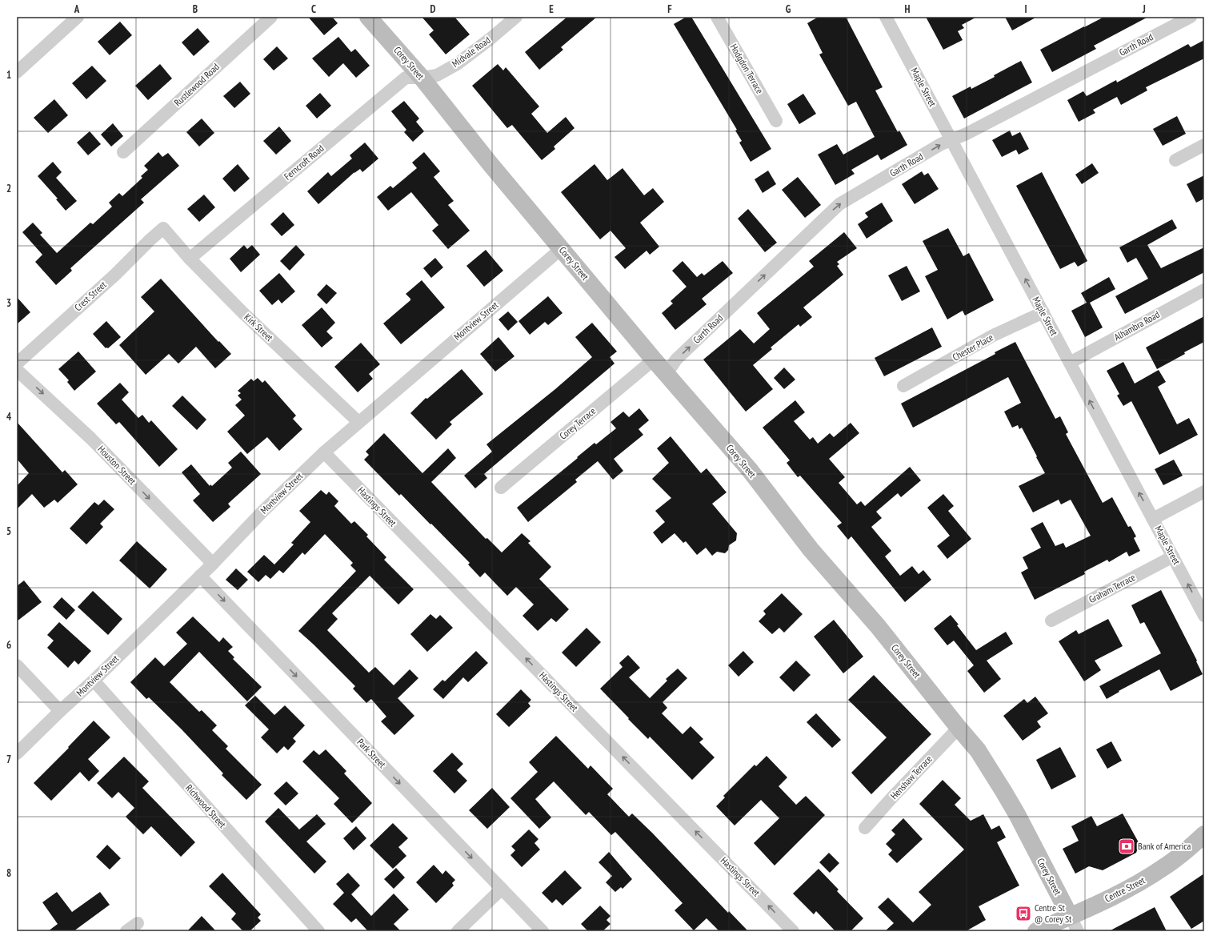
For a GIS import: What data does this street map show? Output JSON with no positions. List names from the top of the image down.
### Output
{
  "streets": {
    "street": [
      "Garth Road",
      "Midvale Road",
      "Corey Street",
      "Hodgdon Terrace",
      "Rustlewood Road",
      "Maple Street",
      "Ferncroft Road",
      "Crest Street",
      "Montview Street",
      "Alhambra Road",
      "Kirk Street",
      "Chester Place",
      "Corey Terrace",
      "Houston Street",
      "Hastings Street",
      "Graham Terrace",
      "Park Street",
      "Henshaw Terrace",
      "Richwood Street",
      "Centre Street"
    ]
  },
  "crossings": [
    ["Garth Road", "Corey Street"],
    ["Garth Road", "Maple Street"],
    ["Midvale Road", "Corey Street"],
    ["Midvale Road", "Ferncroft Road"],
    ["Corey Street", "Ferncroft Road"],
    ["Corey Street", "Montview Street"],
    ["Corey Street", "Corey Terrace"],
    ["Corey Street", "Henshaw Terrace"],
    ["Corey Street", "Centre Street"],
    ["Maple Street", "Alhambra Road"],
    ["Maple Street", "Chester Place"],
    ["Maple Street", "Graham Terrace"],
    ["Ferncroft Road", "Kirk Street"],
    ["Crest Street", "Kirk Street"],
    ["Montview Street", "Kirk Street"],
    ["Montview Street", "Houston Street"],
    ["Montview Street", "Hastings Street"],
    ["Montview Street", "Park Street"],
    ["Montview Street", "Richwood Street"]
  ],
  "one_way": [
    "Garth Road",
    "Maple Street",
    "Houston Street",
    "Hastings Street",
    "Park Street"
  ],
  "places": {
    "bank": ["Bank of America"],
    "bus stop": ["Centre St @ Corey St"]
  },
  "grid": {
    "columns": [
      "A",
      "B",
      "C",
      "D",
      "E",
      "F",
      "G",
      "H",
      "I",
      "J"
    ],
    "rows": [
      "1",
      "2",
      "3",
      "4",
      "5",
      "6",
      "7",
      "8"
    ]
  }
}
